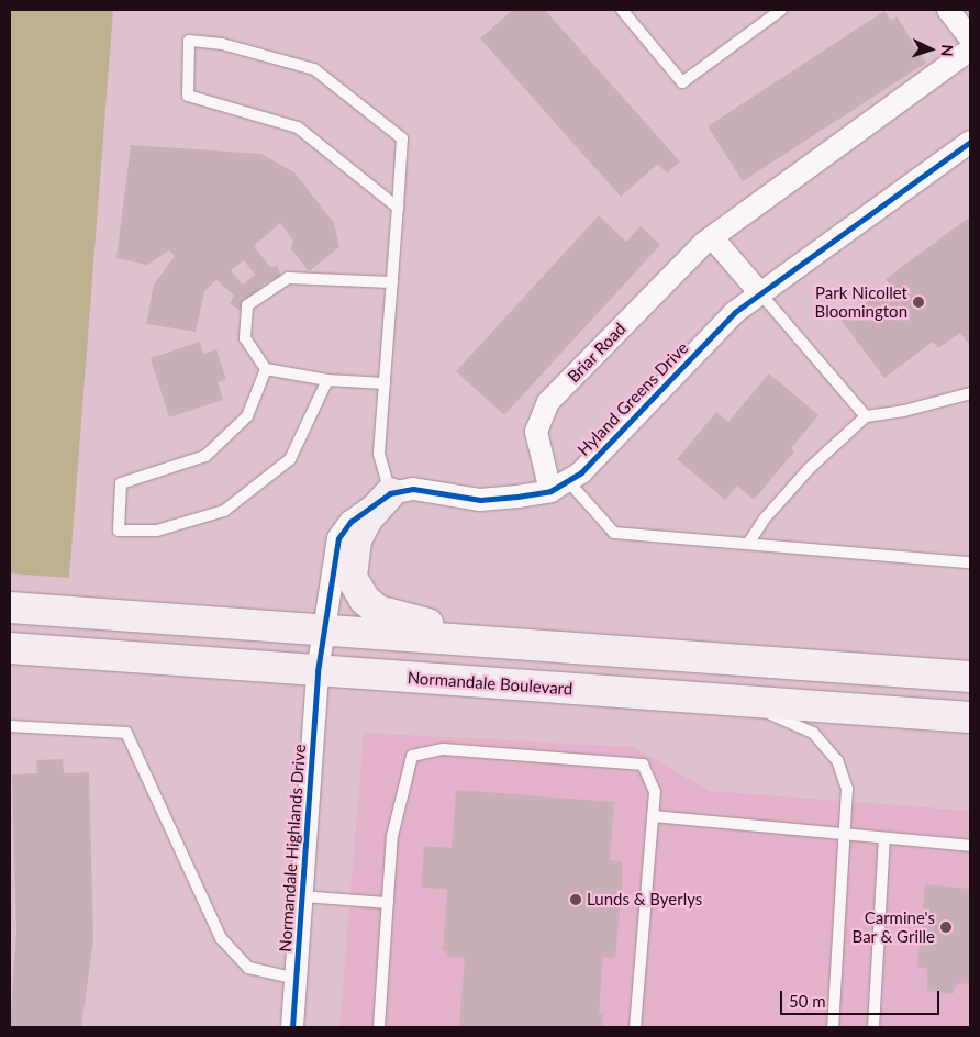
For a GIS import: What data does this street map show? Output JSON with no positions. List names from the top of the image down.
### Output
{
  "streets": {
    "main road": ["Normandale Boulevard"],
    "street": ["Briar Road", "Hyland Greens Drive", "Normandale Highlands Drive"]
  },
  "crossings": [
    ["Briar Road", "Hyland Greens Drive"],
    ["Normandale Boulevard", "Normandale Highlands Drive"]
  ],
  "places": ["Park Nicollet Bloomington", "Lunds & Byerlys", "Carmine's Bar & Grille"],
  "scale_bar": "50 m",
  "north": "right"
}
